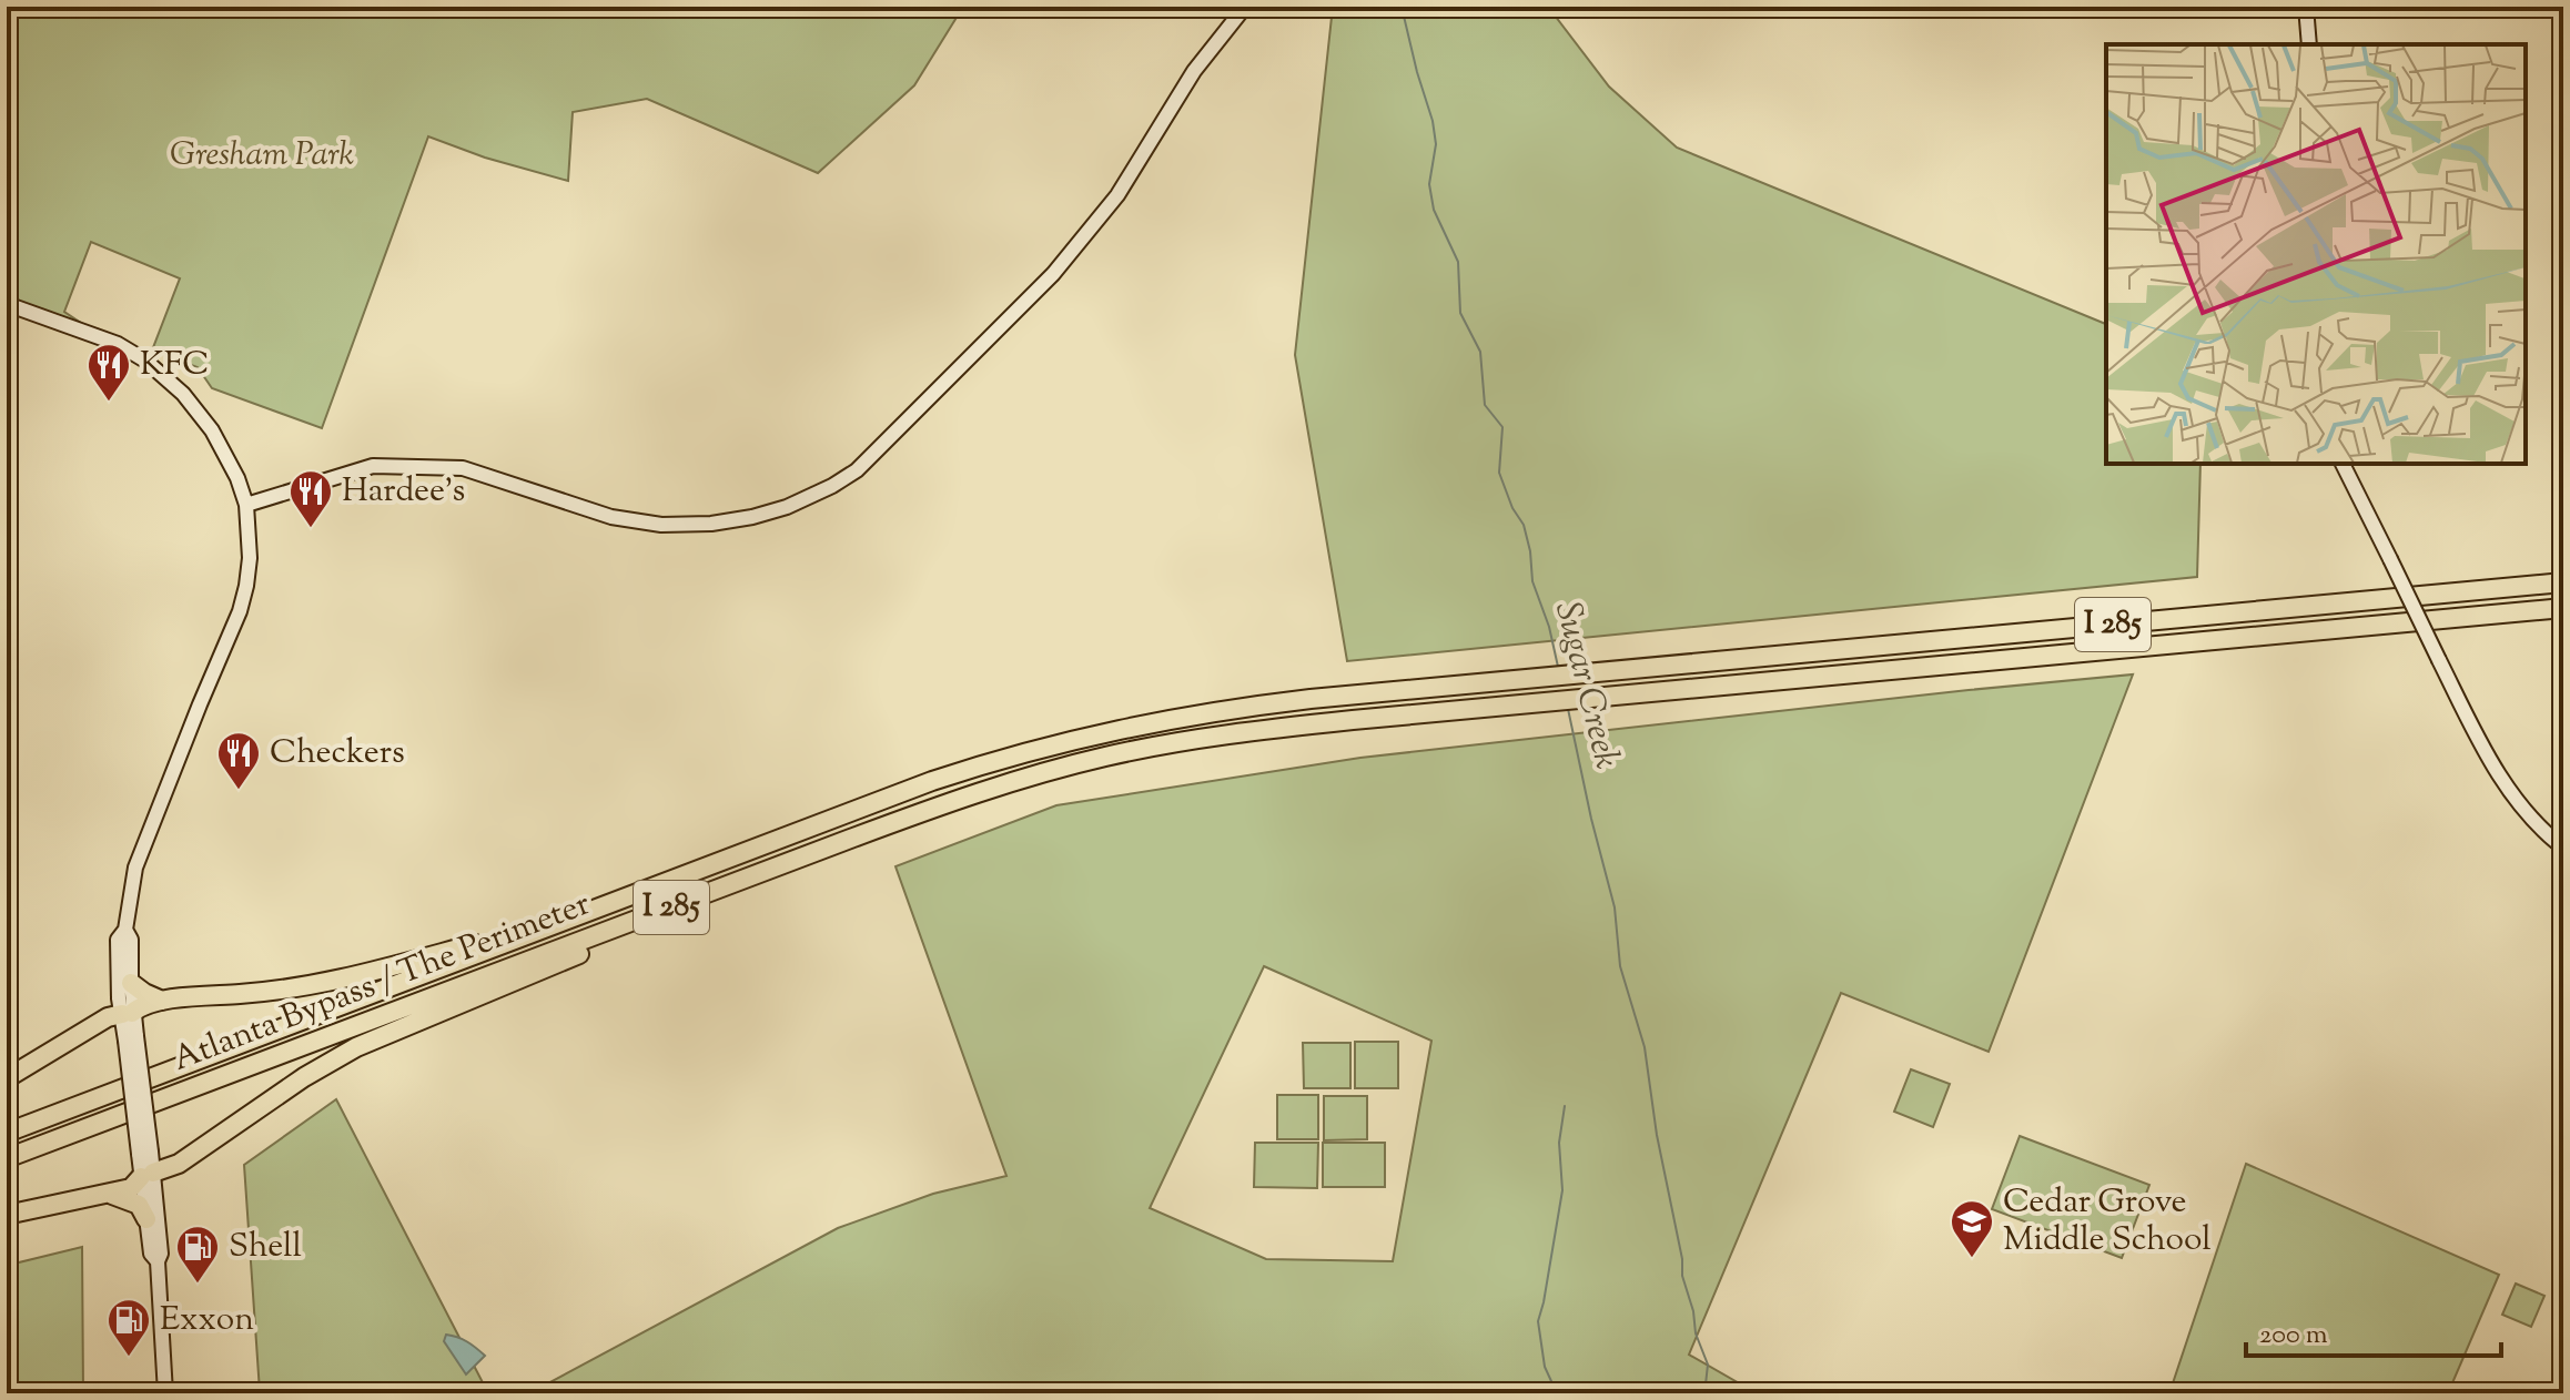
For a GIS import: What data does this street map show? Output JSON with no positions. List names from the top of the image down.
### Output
{
  "streets": {
    "highway": ["I 285", "Atlanta Bypass / The Perimeter"]
  },
  "water": ["Sugar Creek"],
  "parks": ["Gresham Park"],
  "places": {
    "restaurant": ["KFC", "Hardee's", "Checkers"],
    "school or university": ["Cedar Grove Middle School"],
    "fuel station": ["Shell", "Exxon"]
  },
  "scale_bar": "200 m"
}
